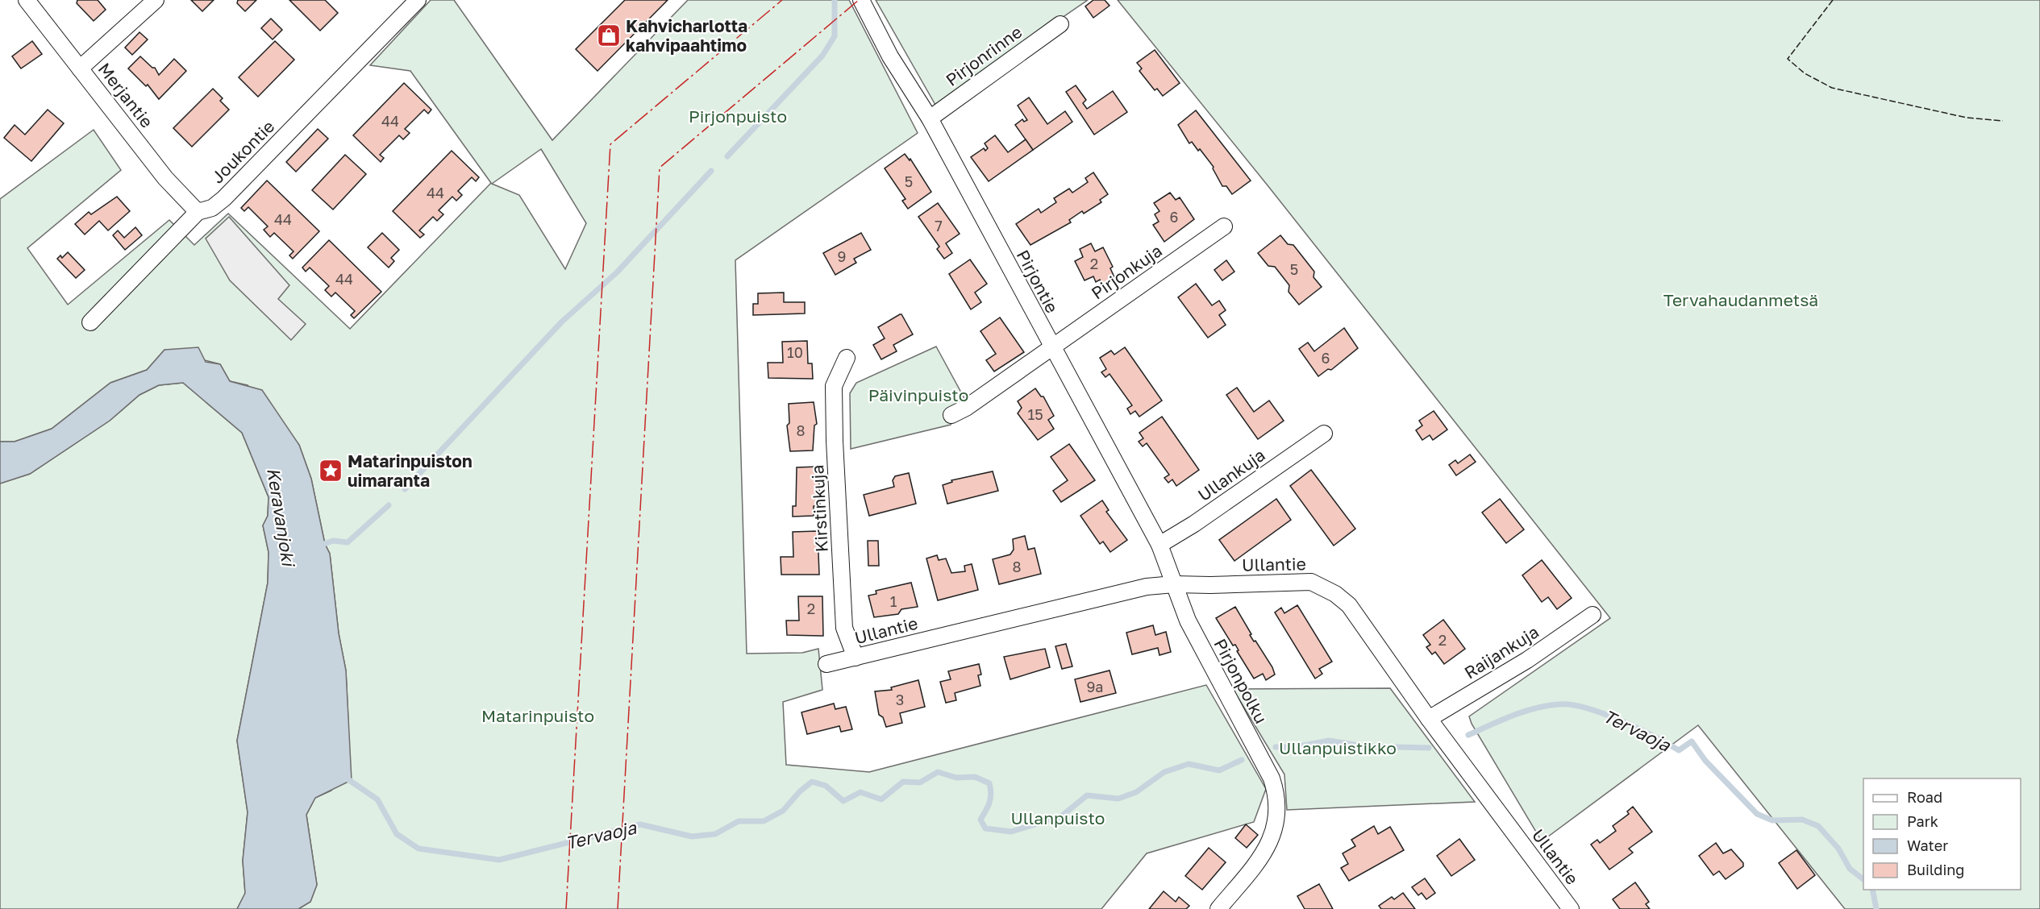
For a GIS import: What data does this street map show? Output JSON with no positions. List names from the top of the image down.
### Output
{
  "streets": {
    "street": [
      "Pirjonrinne",
      "Merjantie",
      "Joukontie",
      "Pirjonkuja",
      "Pirjontie",
      "Ullankuja",
      "Kirstinkuja",
      "Ullantie",
      "Raijankuja",
      "Pirjonpolku"
    ]
  },
  "crossings": [
    ["Pirjonrinne", "Pirjontie"],
    ["Merjantie", "Joukontie"],
    ["Pirjonkuja", "Pirjontie"],
    ["Pirjontie", "Ullankuja"],
    ["Pirjontie", "Ullantie"],
    ["Pirjontie", "Pirjonpolku"],
    ["Kirstinkuja", "Ullantie"],
    ["Ullantie", "Raijankuja"],
    ["Ullantie", "Pirjonpolku"]
  ],
  "water": ["Keravanjoki", "Tervaoja"],
  "parks": [
    "Pirjonpuisto",
    "Tervahaudanmetsä",
    "Päivinpuisto",
    "Matarinpuisto",
    "Ullanpuistikko",
    "Ullanpuisto"
  ],
  "places": {
    "shop": ["Kahvicharlotta kahvipaahtimo"],
    "place": ["Matarinpuiston uimaranta"]
  },
  "house_numbers": [
    "44",
    "5",
    "44",
    "6",
    "44",
    "7",
    "9",
    "2",
    "5",
    "44",
    "10",
    "6",
    "15",
    "8",
    "8",
    "1",
    "2",
    "2",
    "9a",
    "3"
  ],
  "legend": [
    "Road",
    "Park",
    "Water",
    "Building"
  ]
}
